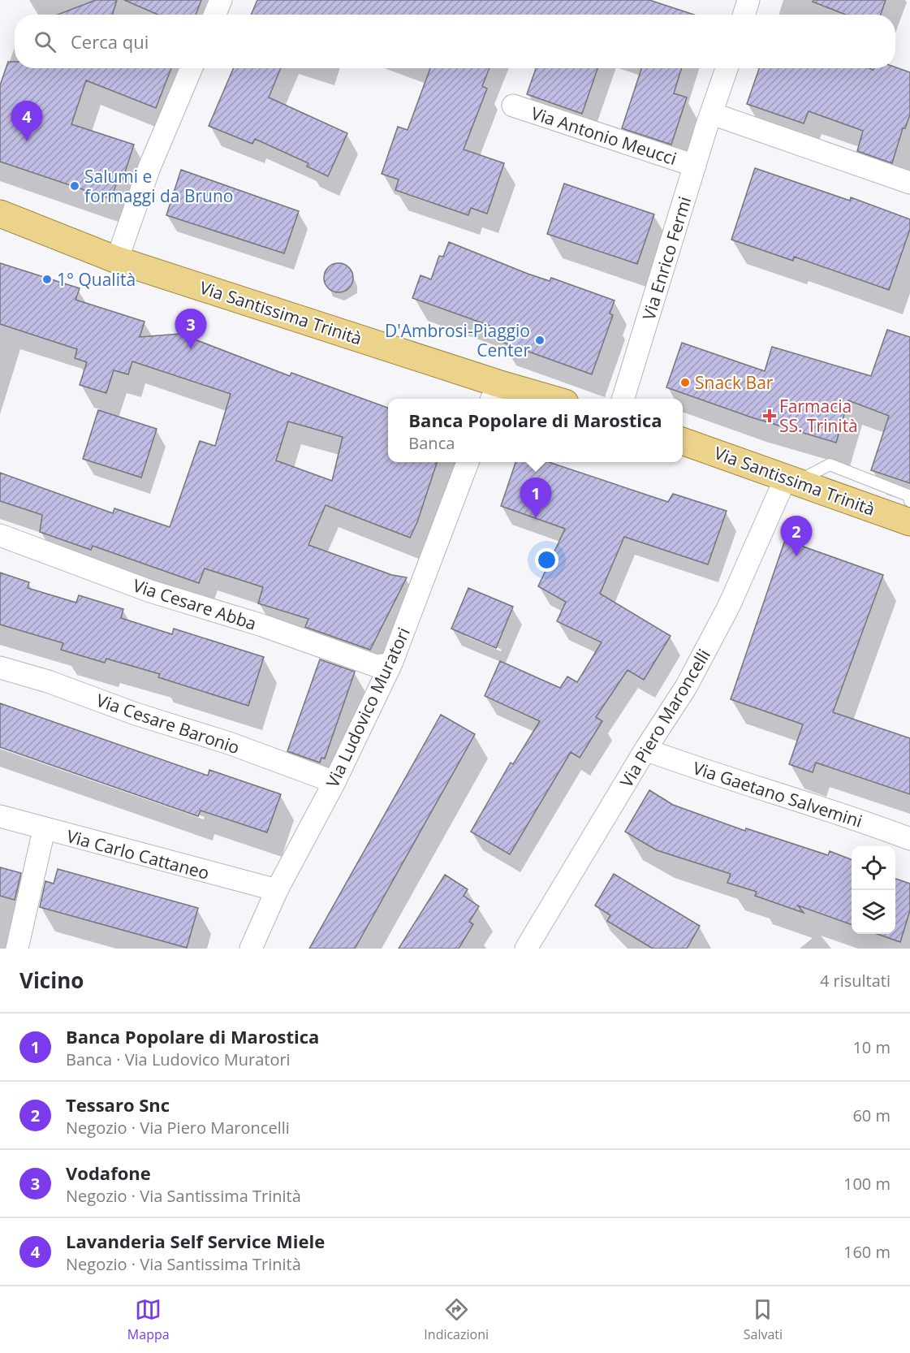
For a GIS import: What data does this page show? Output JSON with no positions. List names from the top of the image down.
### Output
{
  "streets": {
    "main road": ["Via Santissima Trinità"],
    "street": [
      "Via Antonio Meucci",
      "Via Enrico Fermi",
      "Via Cesare Abba",
      "Via Ludovico Muratori",
      "Via Piero Maroncelli",
      "Via Cesare Baronio",
      "Via Gaetano Salvemini",
      "Via Carlo Cattaneo"
    ]
  },
  "crossings": [
    ["Via Antonio Meucci", "Via Enrico Fermi"],
    ["Via Santissima Trinità", "Via Piero Maroncelli"],
    ["Via Cesare Abba", "Via Ludovico Muratori"],
    ["Via Ludovico Muratori", "Via Cesare Baronio"],
    ["Via Ludovico Muratori", "Via Carlo Cattaneo"],
    ["Via Piero Maroncelli", "Via Gaetano Salvemini"]
  ],
  "places": {
    "other": [
      "Salumi e formaggi da Bruno",
      "1° Qualità",
      "D'Ambrosi-Piaggio Center",
      "Snack Bar"
    ],
    "health": ["Farmacia SS. Trinità"]
  },
  "page": {
    "search": "Cerca qui",
    "pins": [
      "4",
      "3",
      "1",
      "2"
    ],
    "popup": ["Banca Popolare di Marostica", "Banca"],
    "heading": ["Vicino", "4 risultati"],
    "list": [
      {
        "mark": "1",
        "name": "Banca Popolare di Marostica",
        "note": "Banca · Via Ludovico Muratori",
        "value": "10 m"
      },
      {
        "mark": "2",
        "name": "Tessaro Snc",
        "note": "Negozio · Via Piero Maroncelli",
        "value": "60 m"
      },
      {
        "mark": "3",
        "name": "Vodafone",
        "note": "Negozio · Via Santissima Trinità",
        "value": "100 m"
      },
      {
        "mark": "4",
        "name": "Lavanderia Self Service Miele",
        "note": "Negozio · Via Santissima Trinità",
        "value": "160 m"
      }
    ],
    "nav": ["Mappa", "Indicazioni", "Salvati"]
  }
}
